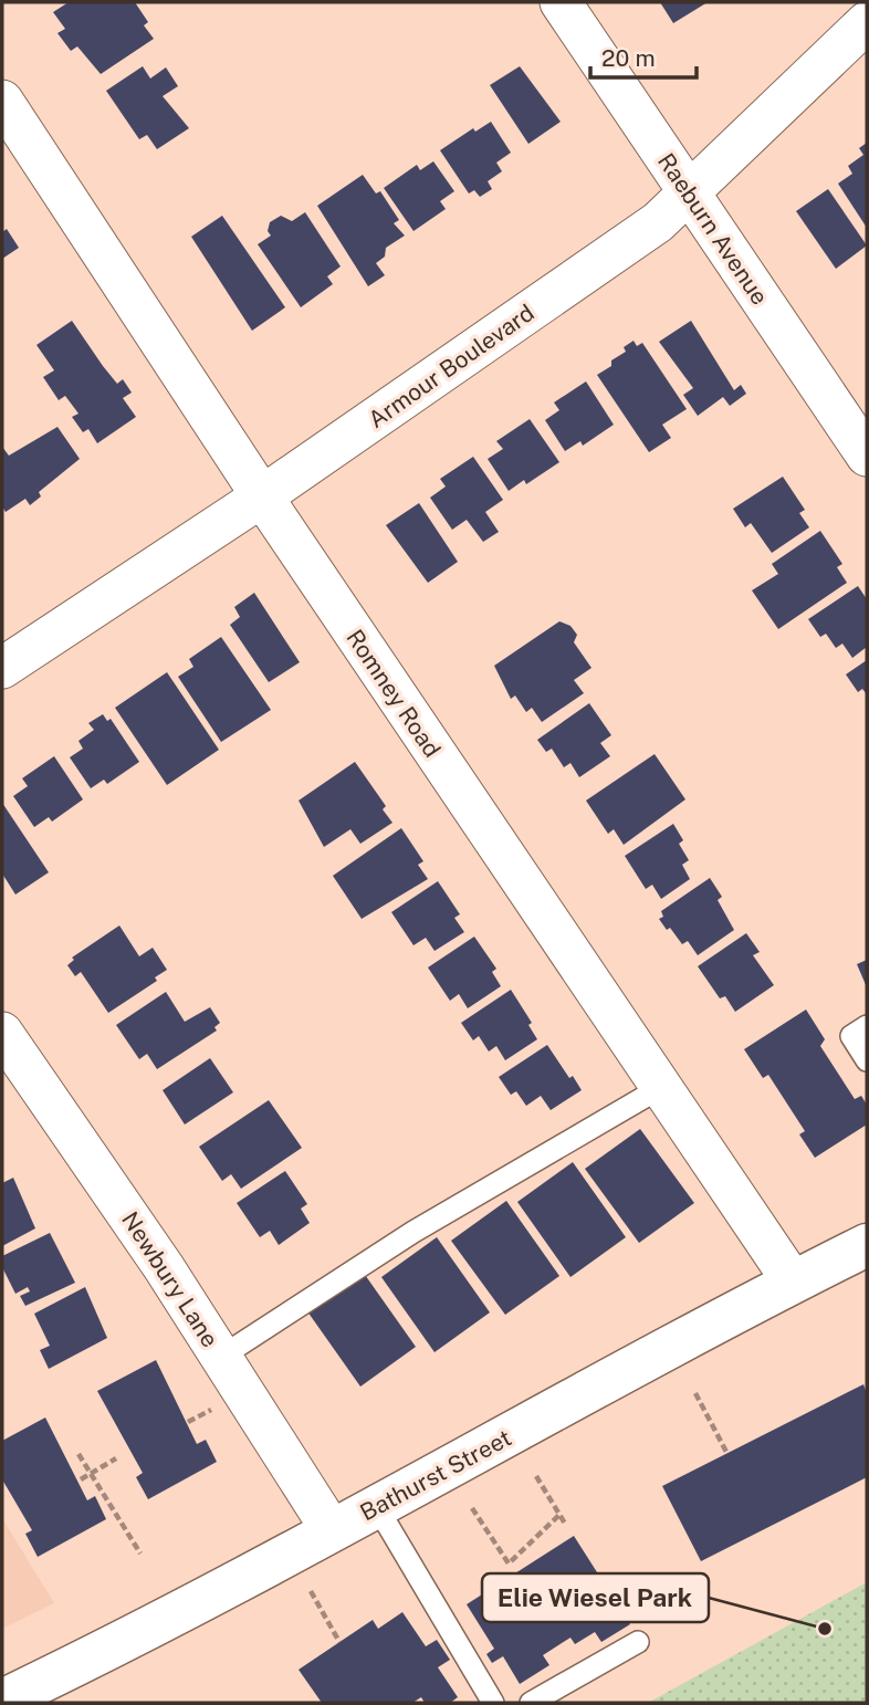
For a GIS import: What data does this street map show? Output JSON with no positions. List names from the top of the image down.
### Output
{
  "streets": {
    "main road": ["Bathurst Street"],
    "street": [
      "Raeburn Avenue",
      "Armour Boulevard",
      "Romney Road",
      "Newbury Lane"
    ]
  },
  "crossings": [
    ["Raeburn Avenue", "Armour Boulevard"],
    ["Armour Boulevard", "Romney Road"],
    ["Romney Road", "Bathurst Street"],
    ["Newbury Lane", "Bathurst Street"]
  ],
  "places": ["Elie Wiesel Park"],
  "scale_bar": "20 m"
}
